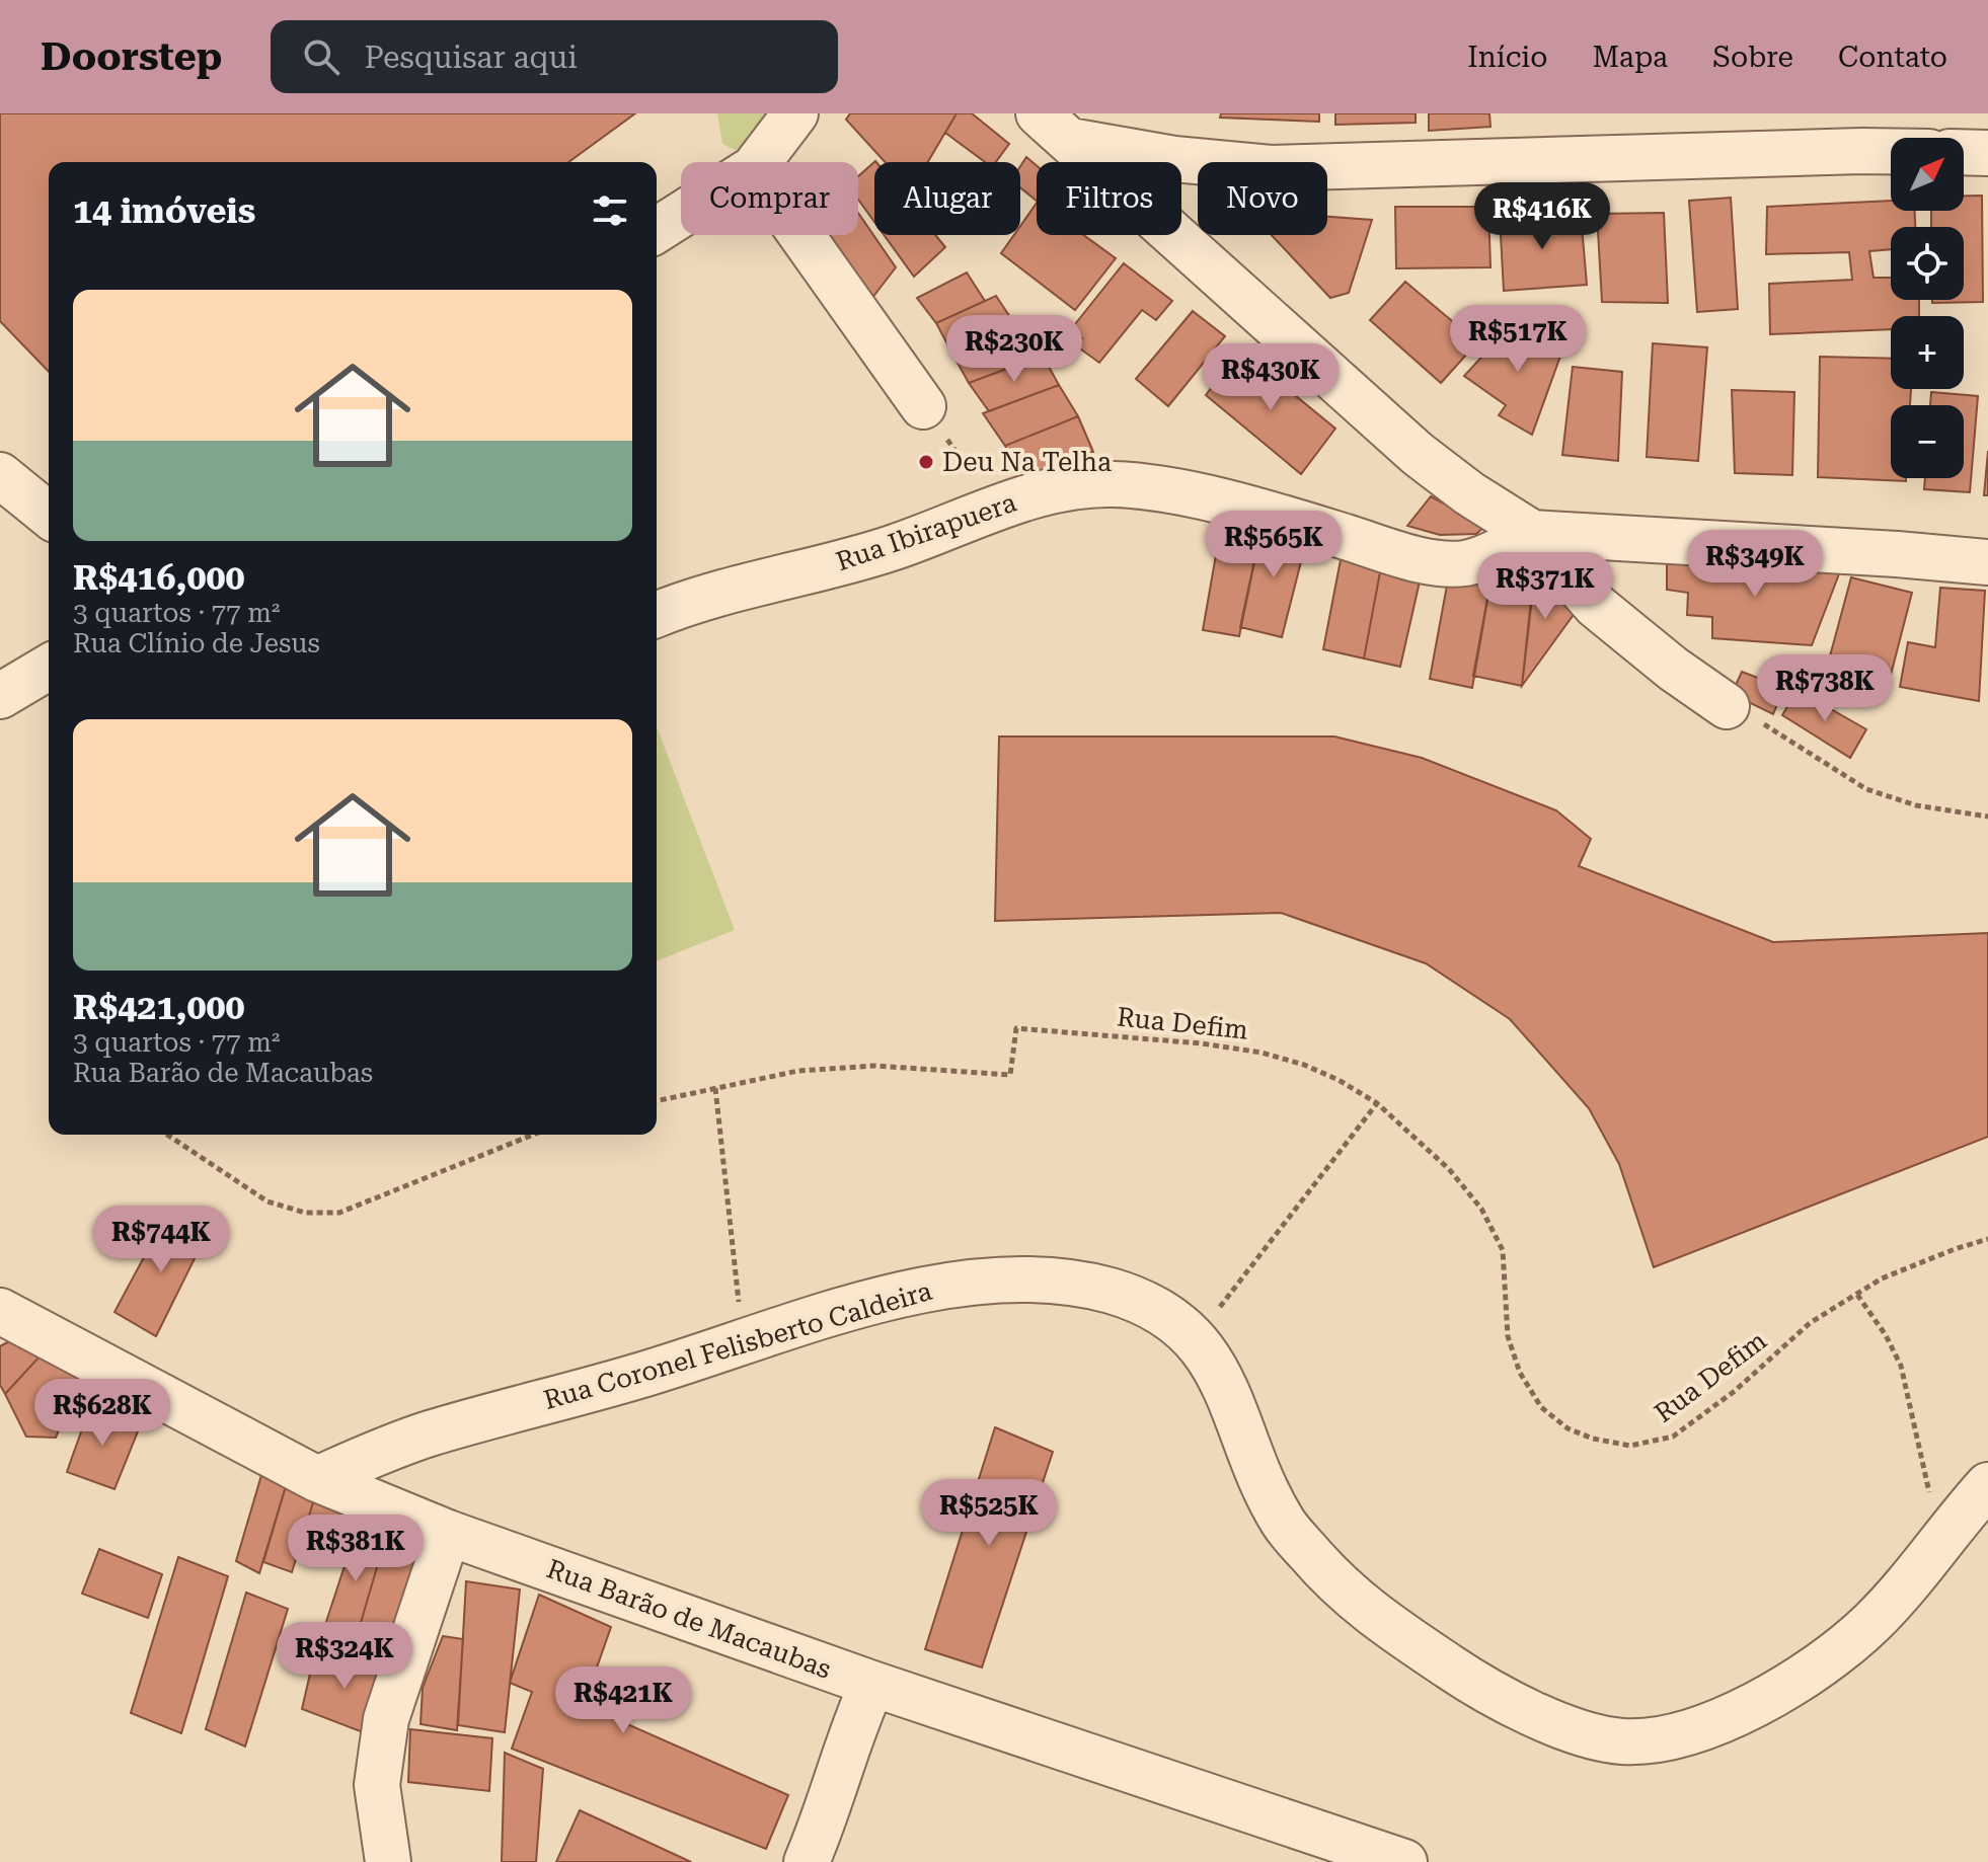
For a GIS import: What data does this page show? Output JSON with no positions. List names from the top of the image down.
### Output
{
  "streets": {
    "street": ["Rua Ibirapuera", "Rua Coronel Felisberto Caldeira", "Rua Barão de Macaubas"],
    "path": ["Rua Defim"]
  },
  "crossings": [
    ["Rua Coronel Felisberto Caldeira", "Rua Barão de Macaubas"]
  ],
  "places": ["Deu Na Telha"],
  "north": "top right",
  "page": {
    "header": "Doorstep",
    "search": "Pesquisar aqui",
    "nav": [
      "Início",
      "Mapa",
      "Sobre",
      "Contato"
    ],
    "map_buttons": ["+", "−"],
    "chip": [
      "Comprar",
      "Alugar",
      "Filtros",
      "Novo"
    ],
    "heading": "14 imóveis",
    "price": [
      "R$416K",
      "R$517K",
      "R$230K",
      "R$430K",
      "R$565K",
      "R$349K",
      "R$371K",
      "R$738K",
      "R$744K",
      "R$628K",
      "R$525K",
      "R$381K",
      "R$324K",
      "R$421K"
    ],
    "list": [
      {
        "name": "R$416,000",
        "note": "3 quartos · 77 m² · Rua Clínio de Jesus"
      },
      {
        "name": "R$421,000",
        "note": "3 quartos · 77 m² · Rua Barão de Macaubas"
      }
    ]
  }
}
